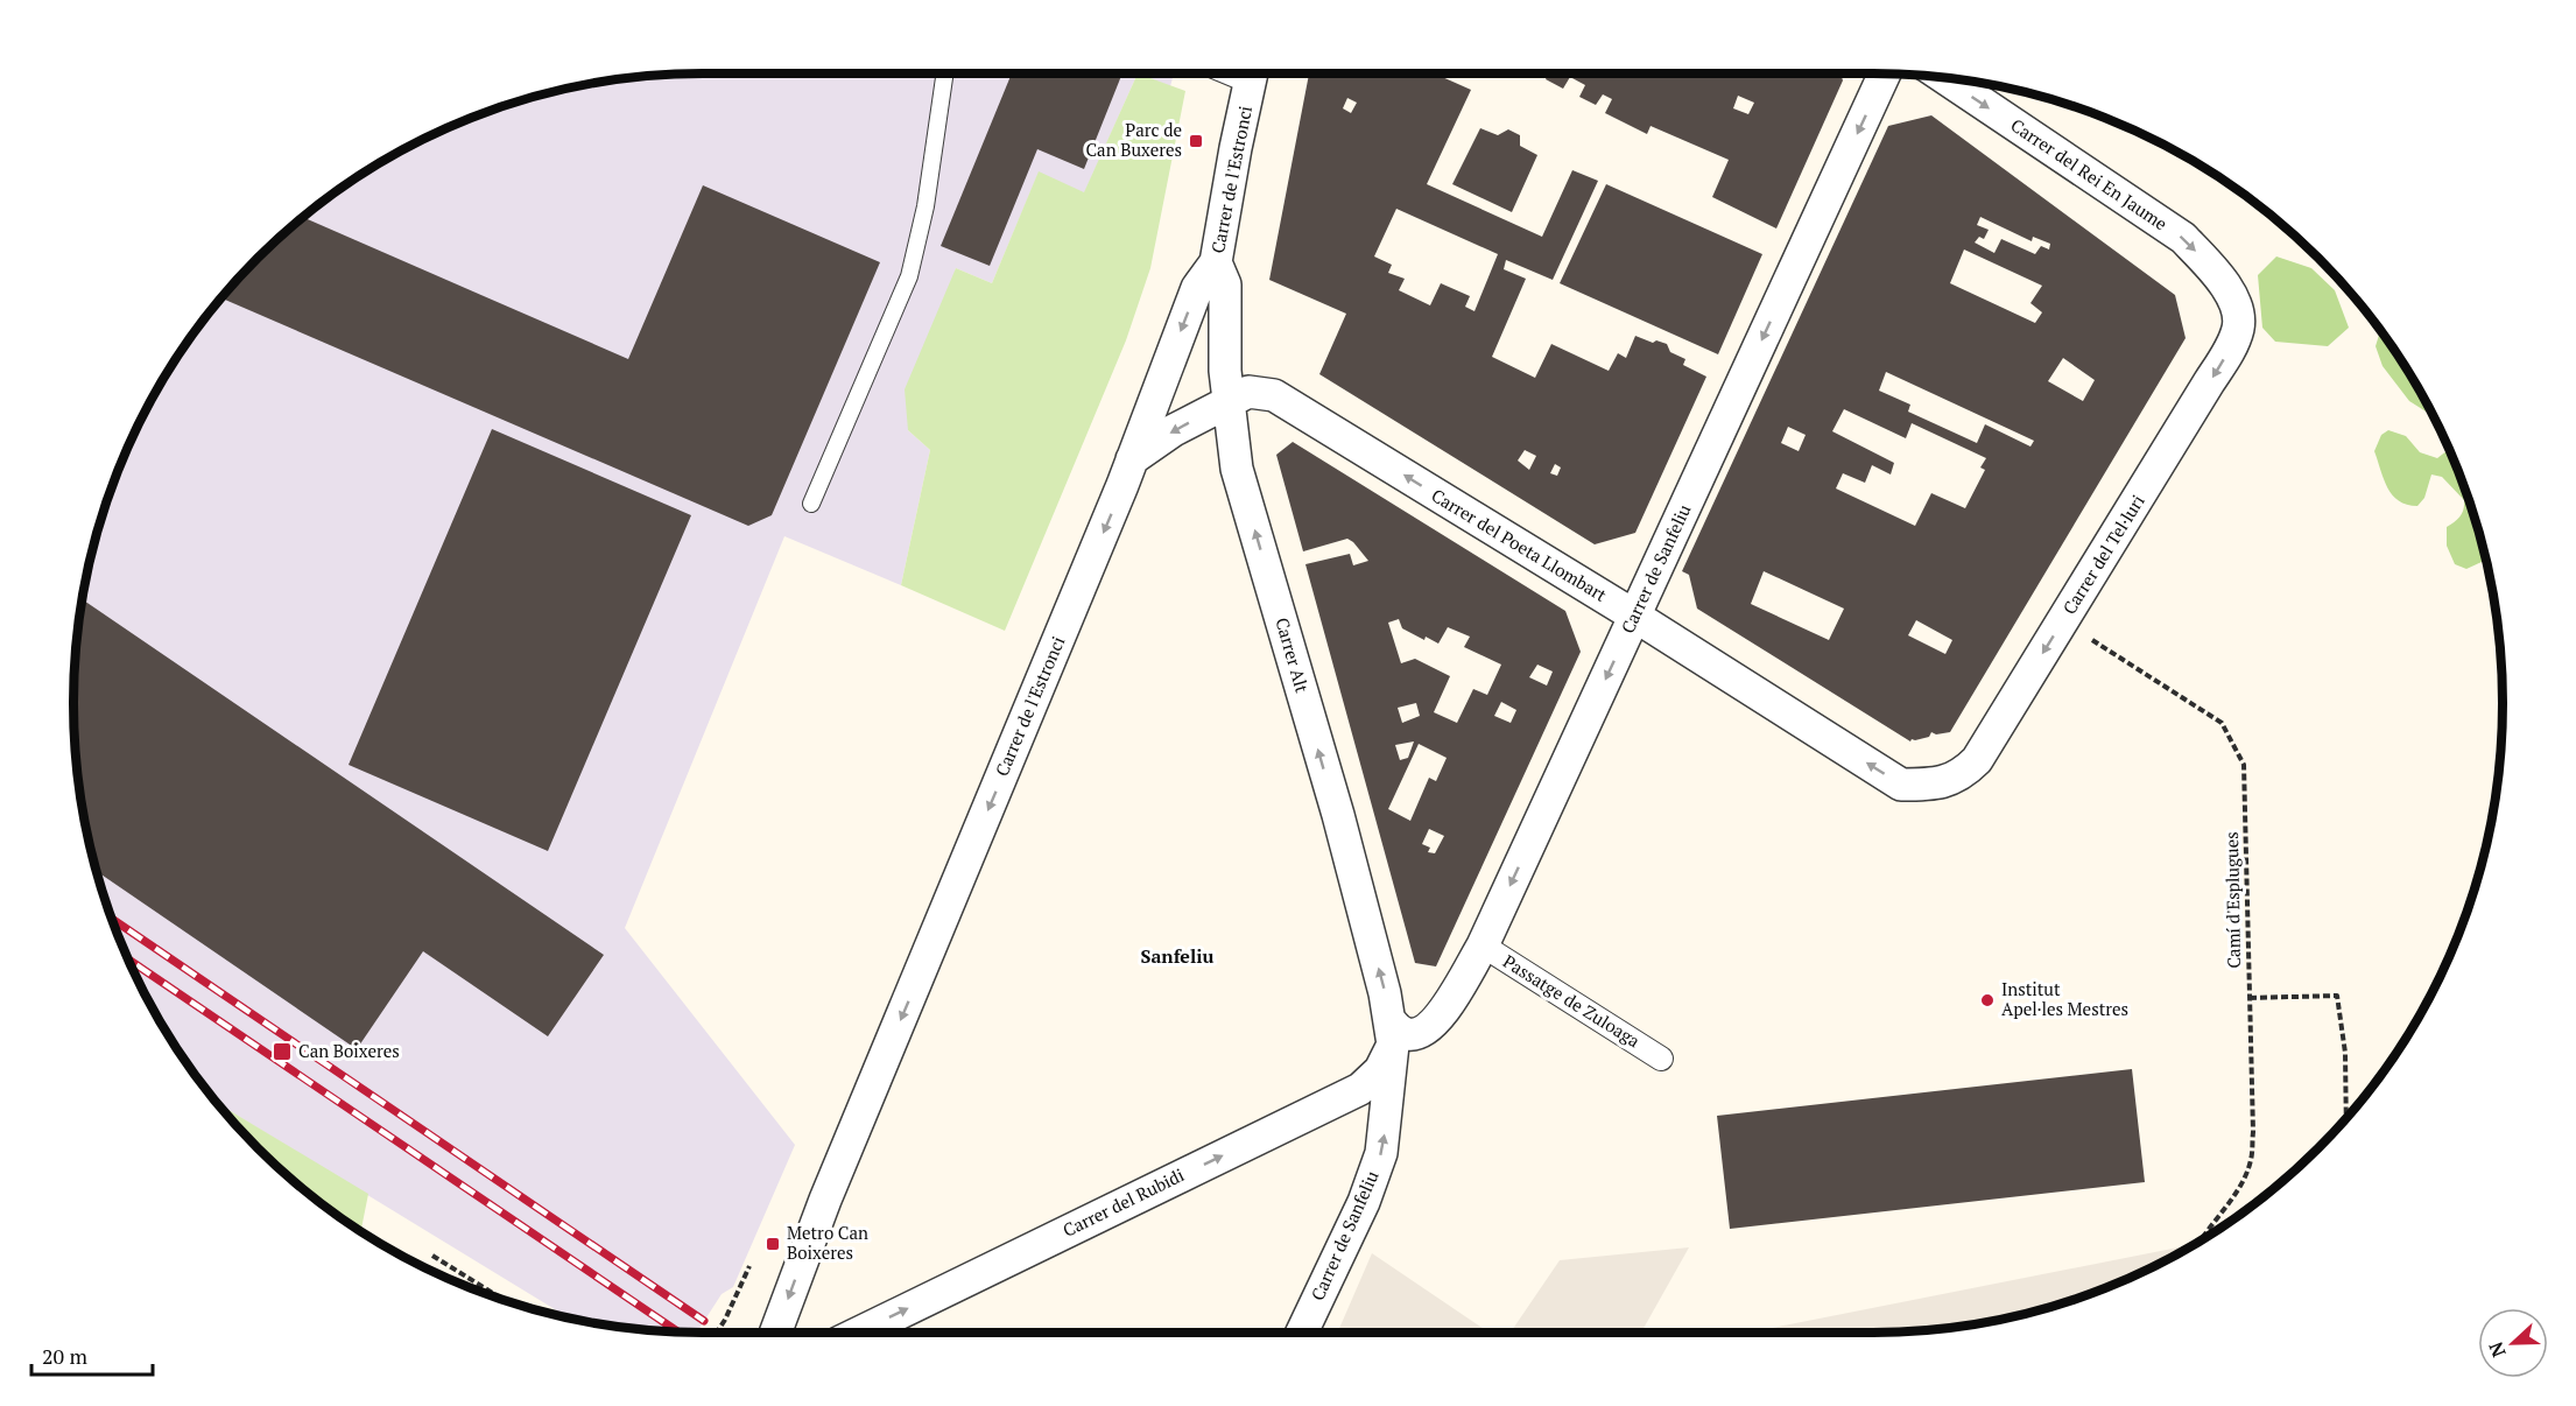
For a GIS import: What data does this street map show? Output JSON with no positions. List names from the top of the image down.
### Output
{
  "streets": {
    "street": [
      "Carrer del Rei En Jaume",
      "Carrer de l'Estronci",
      "Carrer del Poeta Llombart",
      "Carrer del Tel·luri",
      "Carrer de Sanfeliu",
      "Carrer Alt",
      "Passatge de Zuloaga",
      "Carrer del Rubidi"
    ],
    "path": ["Camí d'Esplugues"]
  },
  "crossings": [
    ["Carrer del Rei En Jaume", "Carrer del Tel·luri"],
    ["Carrer de l'Estronci", "Carrer del Poeta Llombart"],
    ["Carrer de l'Estronci", "Carrer Alt"],
    ["Carrer del Poeta Llombart", "Carrer del Tel·luri"],
    ["Carrer del Poeta Llombart", "Carrer de Sanfeliu"],
    ["Carrer del Poeta Llombart", "Carrer Alt"],
    ["Carrer del Tel·luri", "Camí d'Esplugues"],
    ["Carrer de Sanfeliu", "Carrer Alt"],
    ["Carrer de Sanfeliu", "Passatge de Zuloaga"],
    ["Carrer de Sanfeliu", "Carrer del Rubidi"],
    ["Carrer Alt", "Carrer del Rubidi"]
  ],
  "one_way": [
    "Carrer del Rei En Jaume",
    "Carrer de l'Estronci",
    "Carrer del Poeta Llombart",
    "Carrer del Tel·luri",
    "Carrer Alt",
    "Carrer del Rubidi"
  ],
  "districts": ["Sanfeliu"],
  "places": {
    "transit": ["Parc de Can Buxeres", "Can Boixeres", "Metro Can Boixeres"],
    "other": ["Institut Apel·les Mestres"]
  },
  "scale_bar": "20 m",
  "north": "left"
}
